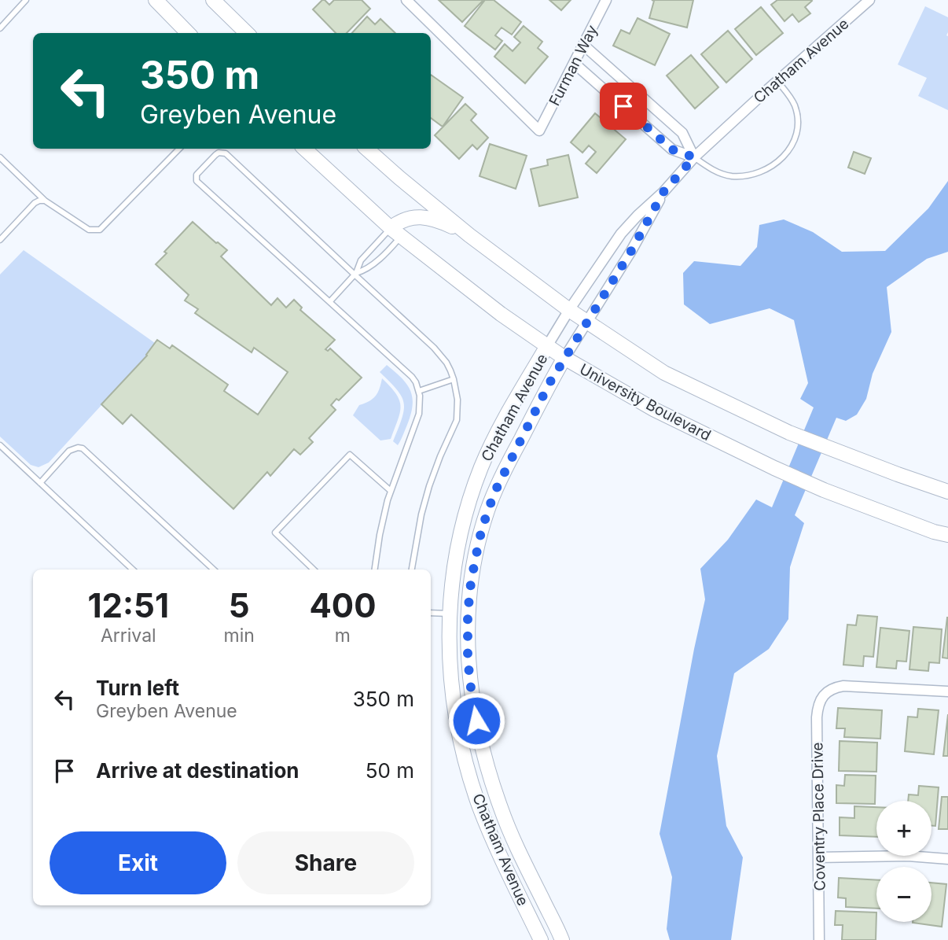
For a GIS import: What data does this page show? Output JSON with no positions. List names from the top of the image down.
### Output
{
  "streets": {
    "main road": ["Chatham Avenue", "University Boulevard"],
    "street": ["Furman Way", "Coventry Place Drive"]
  },
  "crossings": [
    ["Chatham Avenue", "University Boulevard"]
  ],
  "page": {
    "turn": ["350 m", "Greyben Avenue"],
    "eta": [
      "12:51",
      "Arrival",
      "5",
      "min",
      "400",
      "m"
    ],
    "list": [
      {
        "name": "Turn left",
        "note": "Greyben Avenue",
        "value": "350 m"
      },
      {
        "name": "Arrive at destination",
        "value": "50 m"
      }
    ],
    "map_buttons": ["+", "−"],
    "buttons": ["Exit", "Share"]
  }
}
